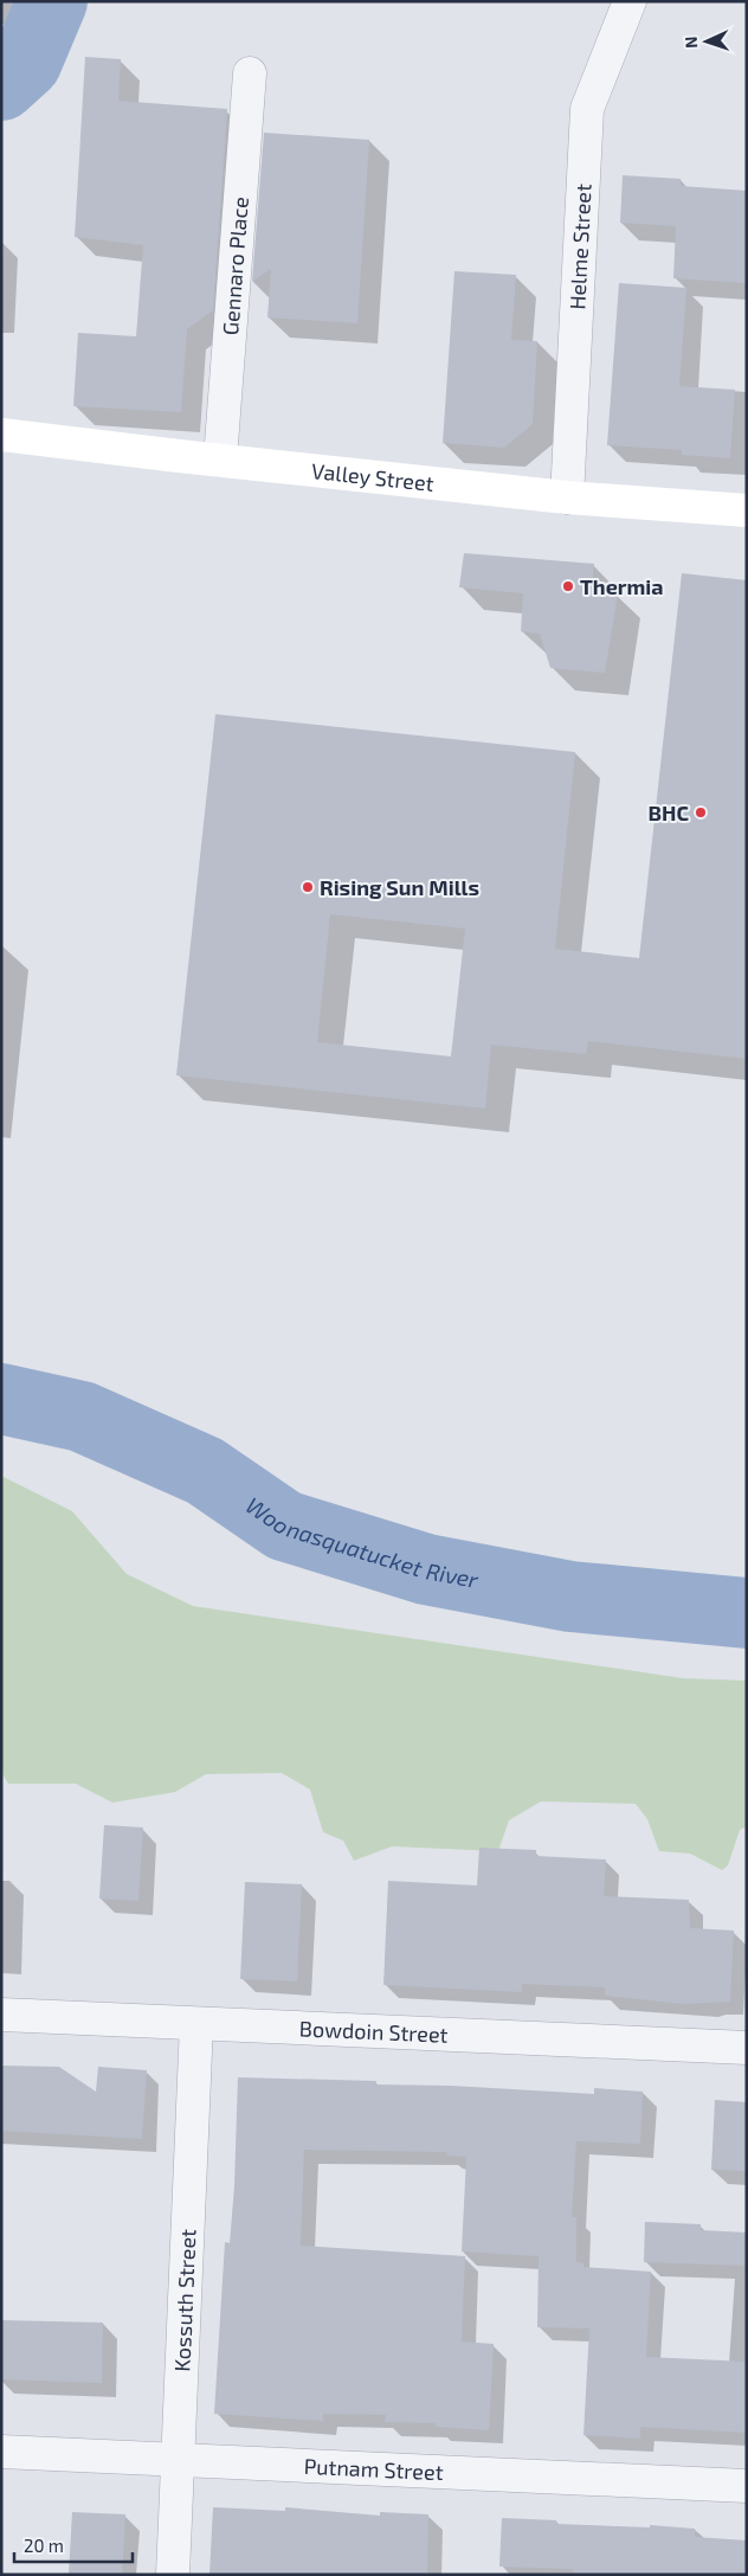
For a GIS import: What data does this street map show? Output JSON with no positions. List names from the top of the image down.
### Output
{
  "streets": {
    "main road": ["Valley Street"],
    "street": [
      "Helme Street",
      "Gennaro Place",
      "Bowdoin Street",
      "Kossuth Street",
      "Putnam Street"
    ]
  },
  "crossings": [
    ["Helme Street", "Valley Street"],
    ["Gennaro Place", "Valley Street"],
    ["Bowdoin Street", "Kossuth Street"],
    ["Kossuth Street", "Putnam Street"]
  ],
  "water": ["Woonasquatucket River"],
  "places": ["Thermia", "BHC", "Rising Sun Mills"],
  "scale_bar": "20 m",
  "north": "left"
}
